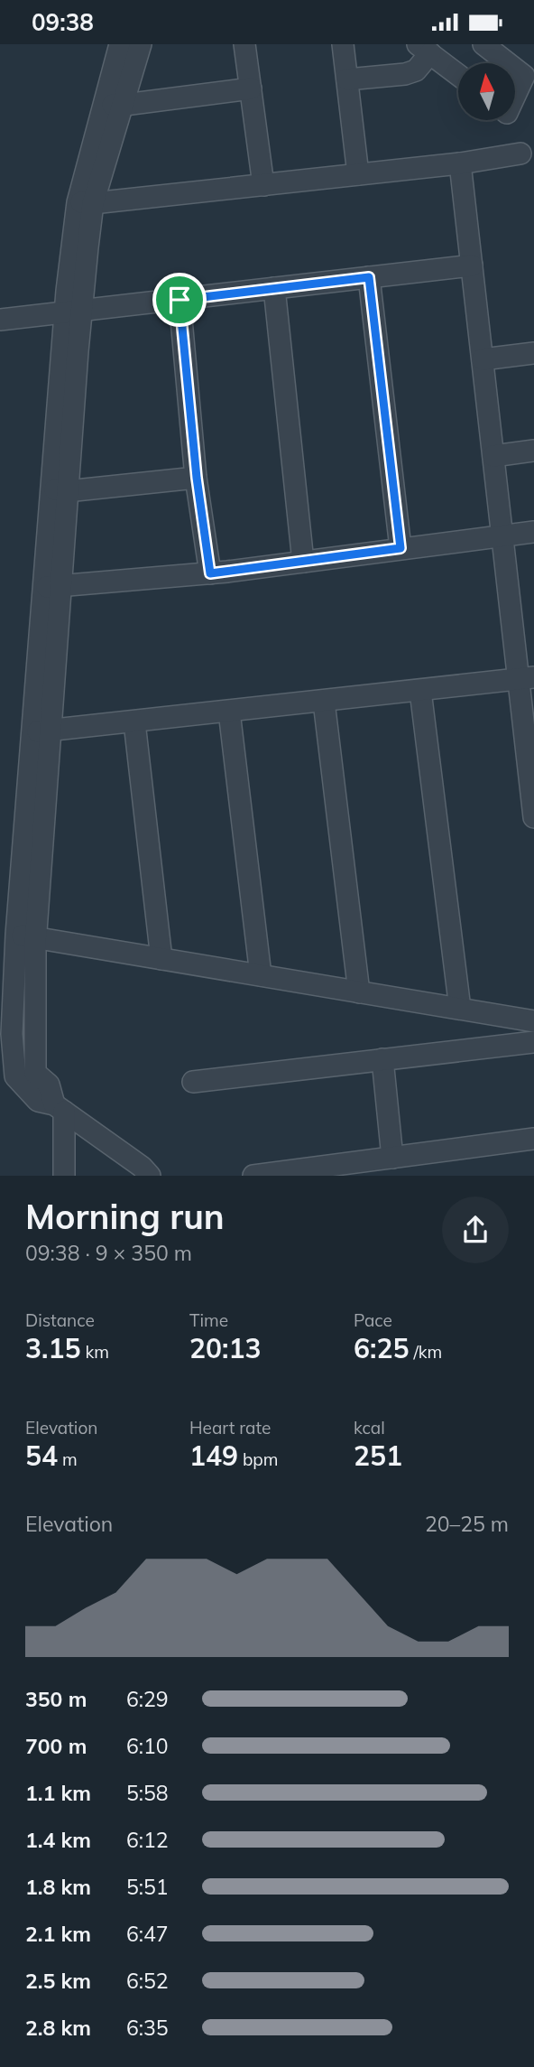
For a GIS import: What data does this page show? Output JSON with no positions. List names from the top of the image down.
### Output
{
  "north": "top",
  "page": {
    "status": "09:38",
    "heading": ["Morning run", "09:38 · 9 × 350 m"],
    "stats": [
      ["Distance", "3.15 km"],
      ["Time", "20:13"],
      ["Pace", "6:25 /km"],
      ["Elevation", "54 m"],
      ["Heart rate", "149 bpm"],
      ["kcal", "251"]
    ],
    "chart": ["Elevation", "20–25 m"],
    "list": [
      {
        "name": "350 m",
        "note": "6:29"
      },
      {
        "name": "700 m",
        "note": "6:10"
      },
      {
        "name": "1.1 km",
        "note": "5:58"
      },
      {
        "name": "1.4 km",
        "note": "6:12"
      },
      {
        "name": "1.8 km",
        "note": "5:51"
      },
      {
        "name": "2.1 km",
        "note": "6:47"
      },
      {
        "name": "2.5 km",
        "note": "6:52"
      },
      {
        "name": "2.8 km",
        "note": "6:35"
      }
    ]
  }
}
